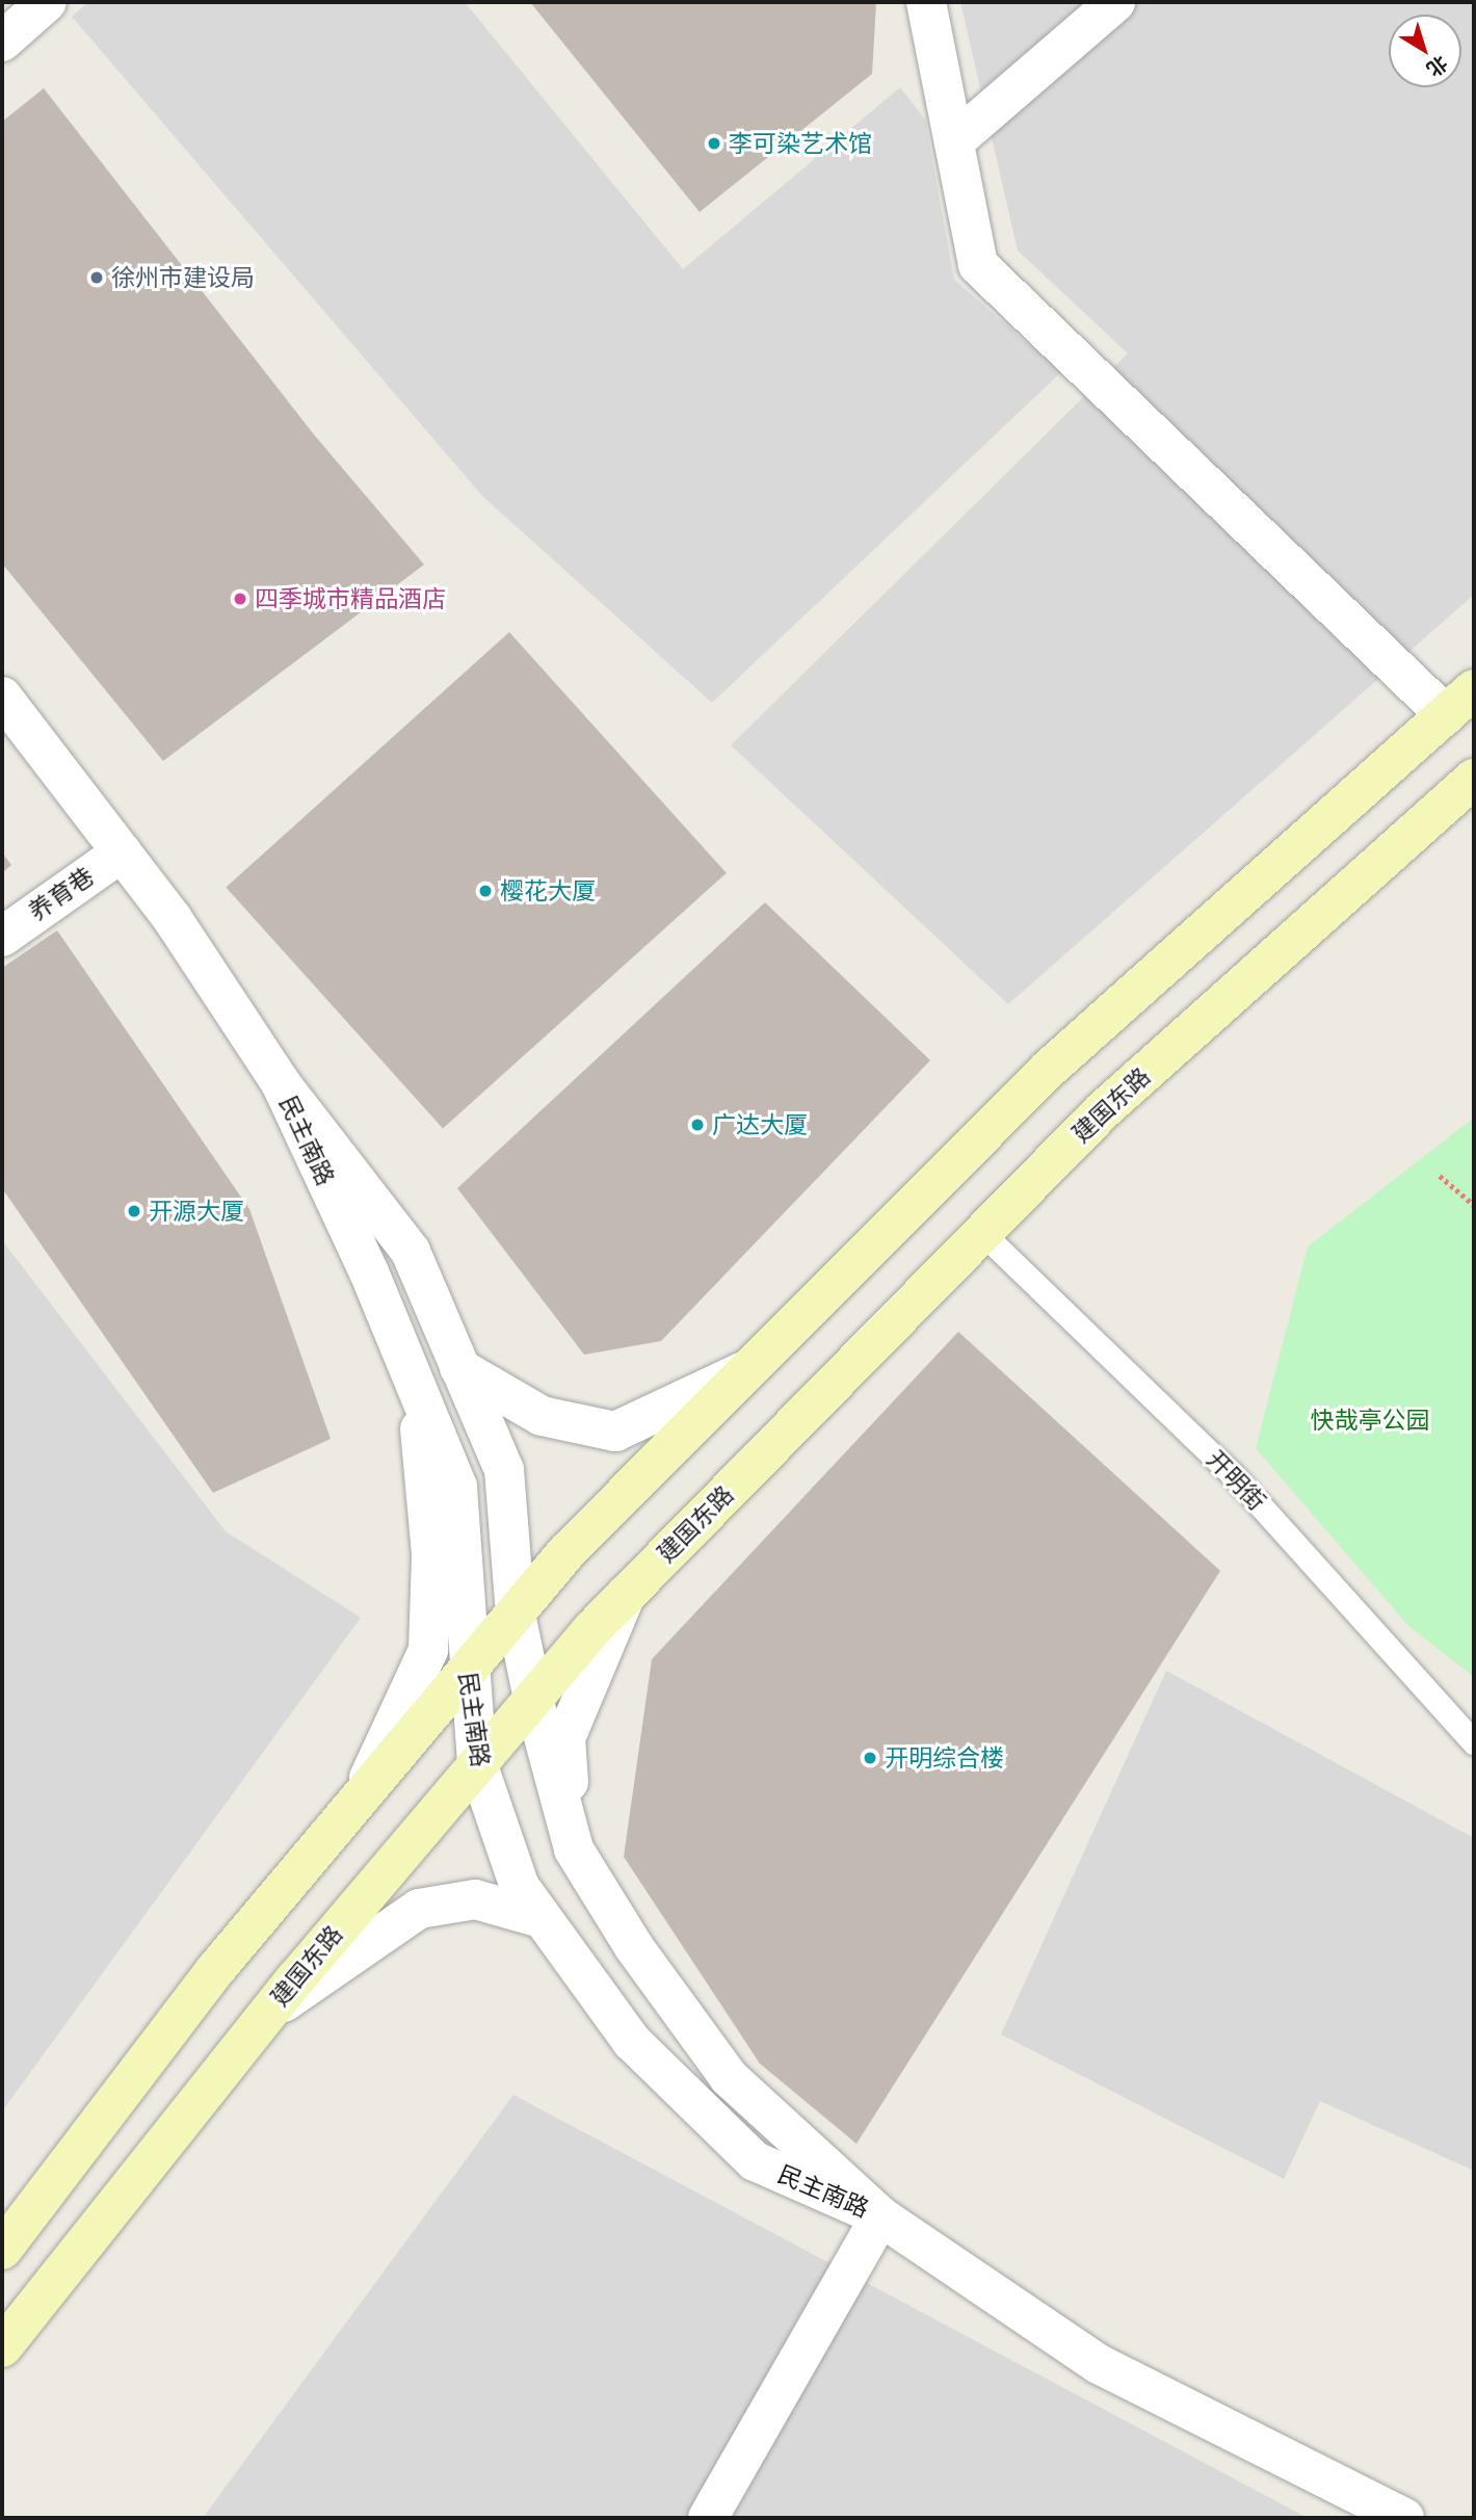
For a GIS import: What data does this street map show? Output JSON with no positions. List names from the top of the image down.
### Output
{
  "streets": {
    "main road": ["建国东路"],
    "street": ["养育巷", "民主南路"],
    "lane": ["开明街"]
  },
  "crossings": [
    ["养育巷", "民主南路"],
    ["建国东路", "民主南路"],
    ["建国东路", "开明街"]
  ],
  "parks": ["快哉亭公园"],
  "places": [
    "李可染艺术馆",
    "徐州市建设局",
    "四季城市精品酒店",
    "樱花大厦",
    "广达大厦",
    "开源大厦",
    "开明综合楼"
  ],
  "north": "bottom right"
}
